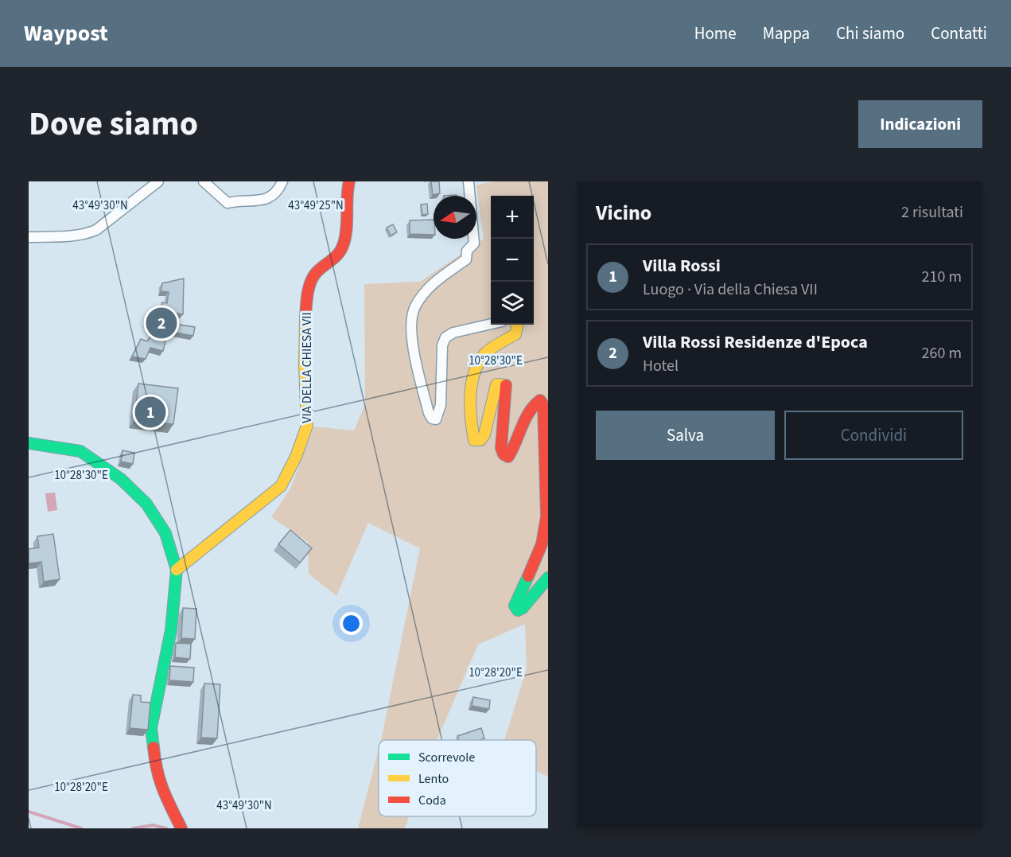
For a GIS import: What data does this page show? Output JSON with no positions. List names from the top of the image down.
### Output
{
  "streets": {
    "street": ["VIA DELLA CHIESA VII"]
  },
  "legend": ["Scorrevole", "Lento", "Coda"],
  "north": "left",
  "page": {
    "header": "Waypost",
    "nav": [
      "Home",
      "Mappa",
      "Chi siamo",
      "Contatti"
    ],
    "title": "Dove siamo",
    "buttons": [
      "Indicazioni",
      ["Salva", "Condividi"]
    ],
    "heading": ["Vicino", "2 risultati"],
    "map_buttons": ["+", "−"],
    "list": [
      {
        "mark": "1",
        "name": "Villa Rossi",
        "note": "Luogo · Via della Chiesa VII",
        "value": "210 m"
      },
      {
        "mark": "2",
        "name": "Villa Rossi Residenze d'Epoca",
        "note": "Hotel",
        "value": "260 m"
      }
    ],
    "pins": ["2", "1"]
  },
  "coordinates": [
    "43°49'30\"N",
    "43°49'25\"N",
    "10°28'30\"E",
    "10°28'20\"E"
  ]
}
